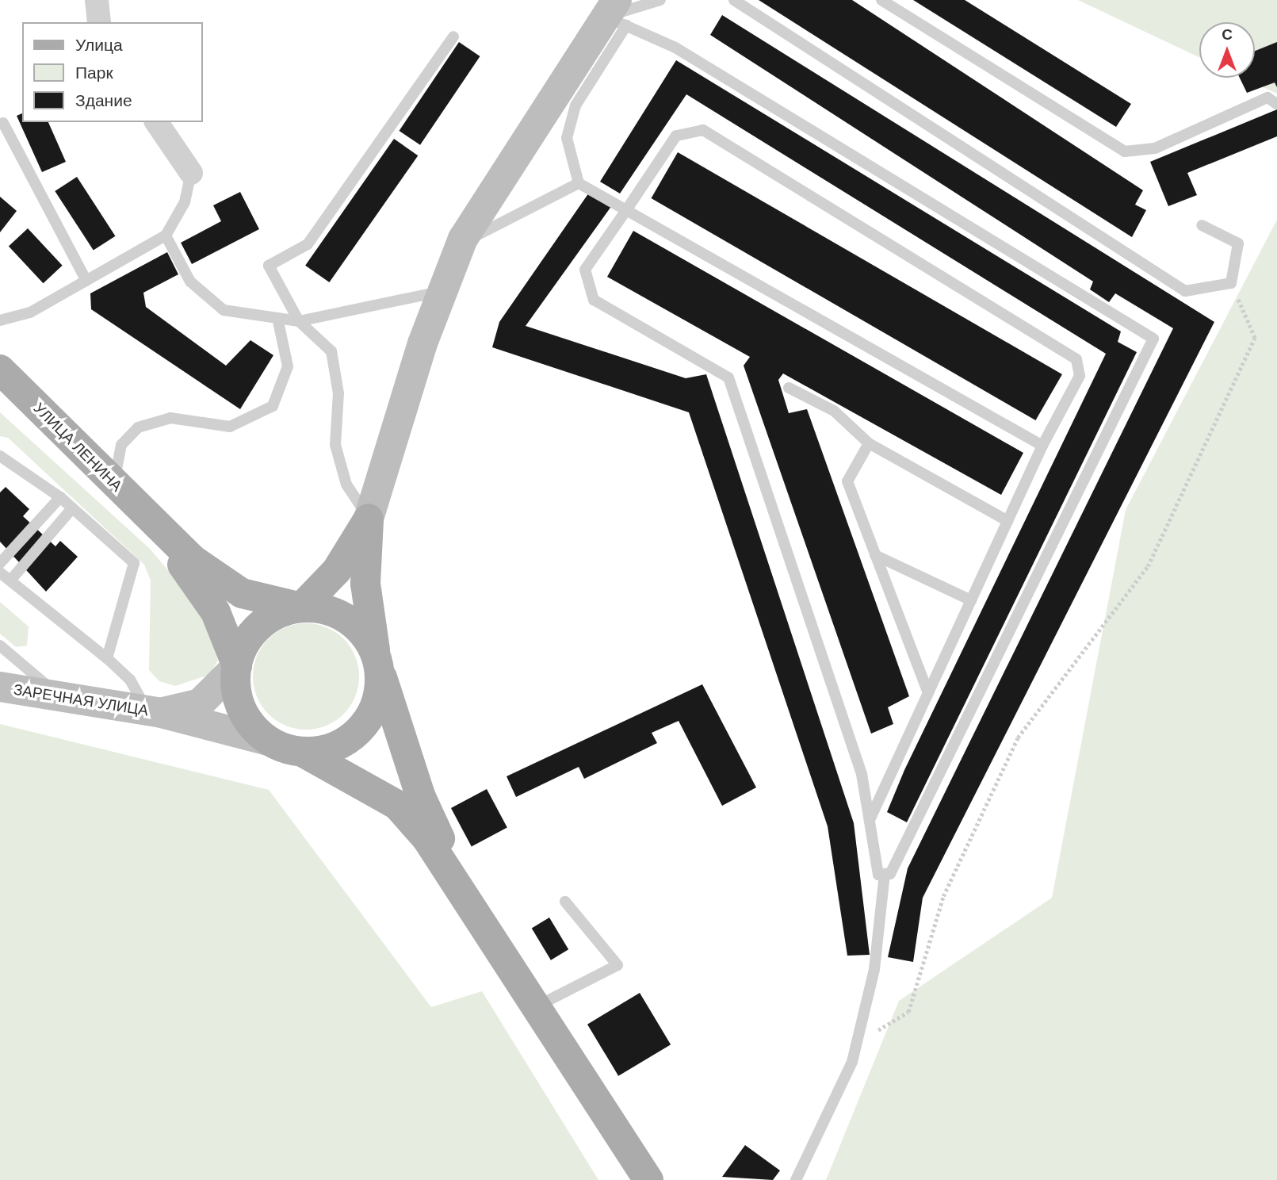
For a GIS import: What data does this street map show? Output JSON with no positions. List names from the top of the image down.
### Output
{
  "streets": {
    "main road": ["УЛИЦА ЛЕНИНА", "ЗАРЕЧНАЯ УЛИЦА"]
  },
  "legend": ["Улица", "Парк", "Здание"],
  "north": "top"
}
